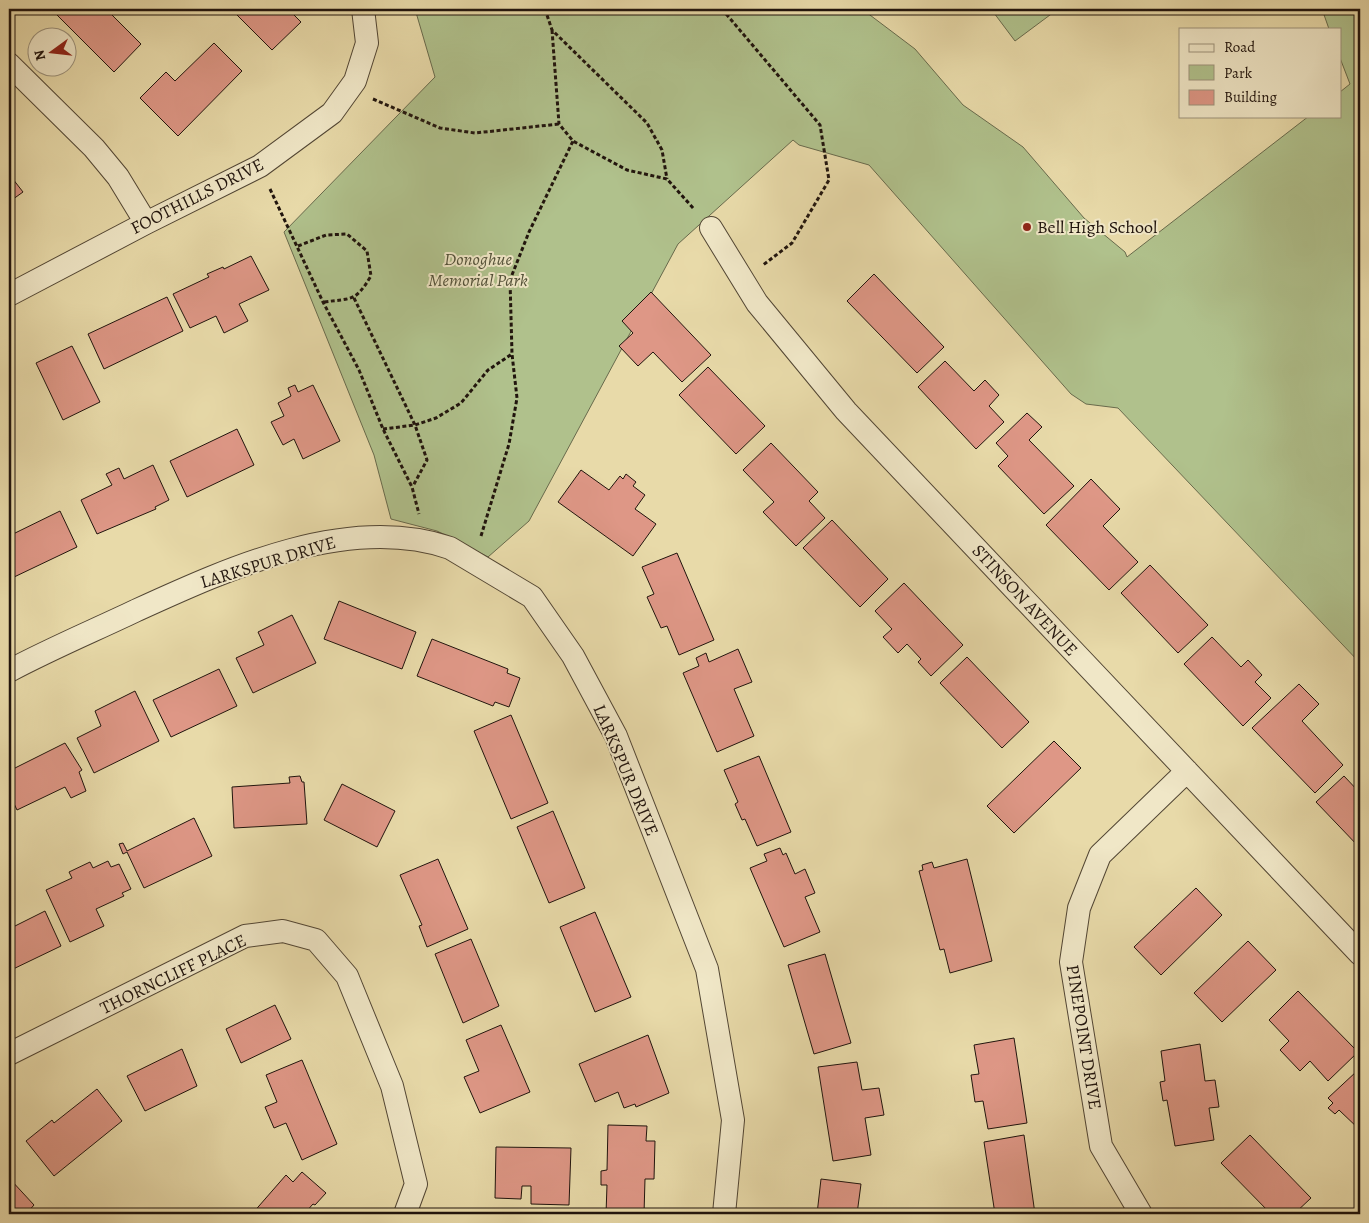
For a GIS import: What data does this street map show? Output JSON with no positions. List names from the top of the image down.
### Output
{
  "streets": {
    "street": [
      "FOOTHILLS DRIVE",
      "LARKSPUR DRIVE",
      "STINSON AVENUE",
      "THORNCLIFF PLACE",
      "PINEPOINT DRIVE"
    ]
  },
  "crossings": [
    ["STINSON AVENUE", "PINEPOINT DRIVE"]
  ],
  "parks": ["Donoghue Memorial Park"],
  "places": ["Bell High School"],
  "legend": ["Road", "Park", "Building"],
  "north": "left"
}
